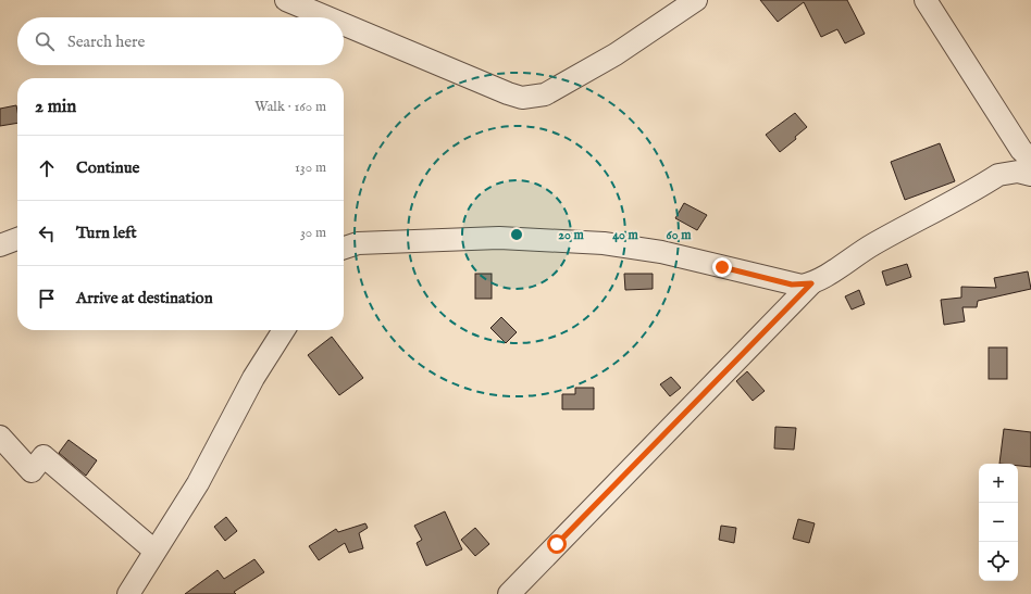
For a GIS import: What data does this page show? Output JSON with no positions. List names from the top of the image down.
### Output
{
  "page": {
    "search": "Search here",
    "heading": ["2 min", "Walk · 160 m"],
    "list": [
      ["Continue", "130 m"],
      ["Turn left", "30 m"],
      "Arrive at destination"
    ],
    "map_buttons": ["+", "−"]
  },
  "rings": ["20 m", "40 m", "60 m"]
}
